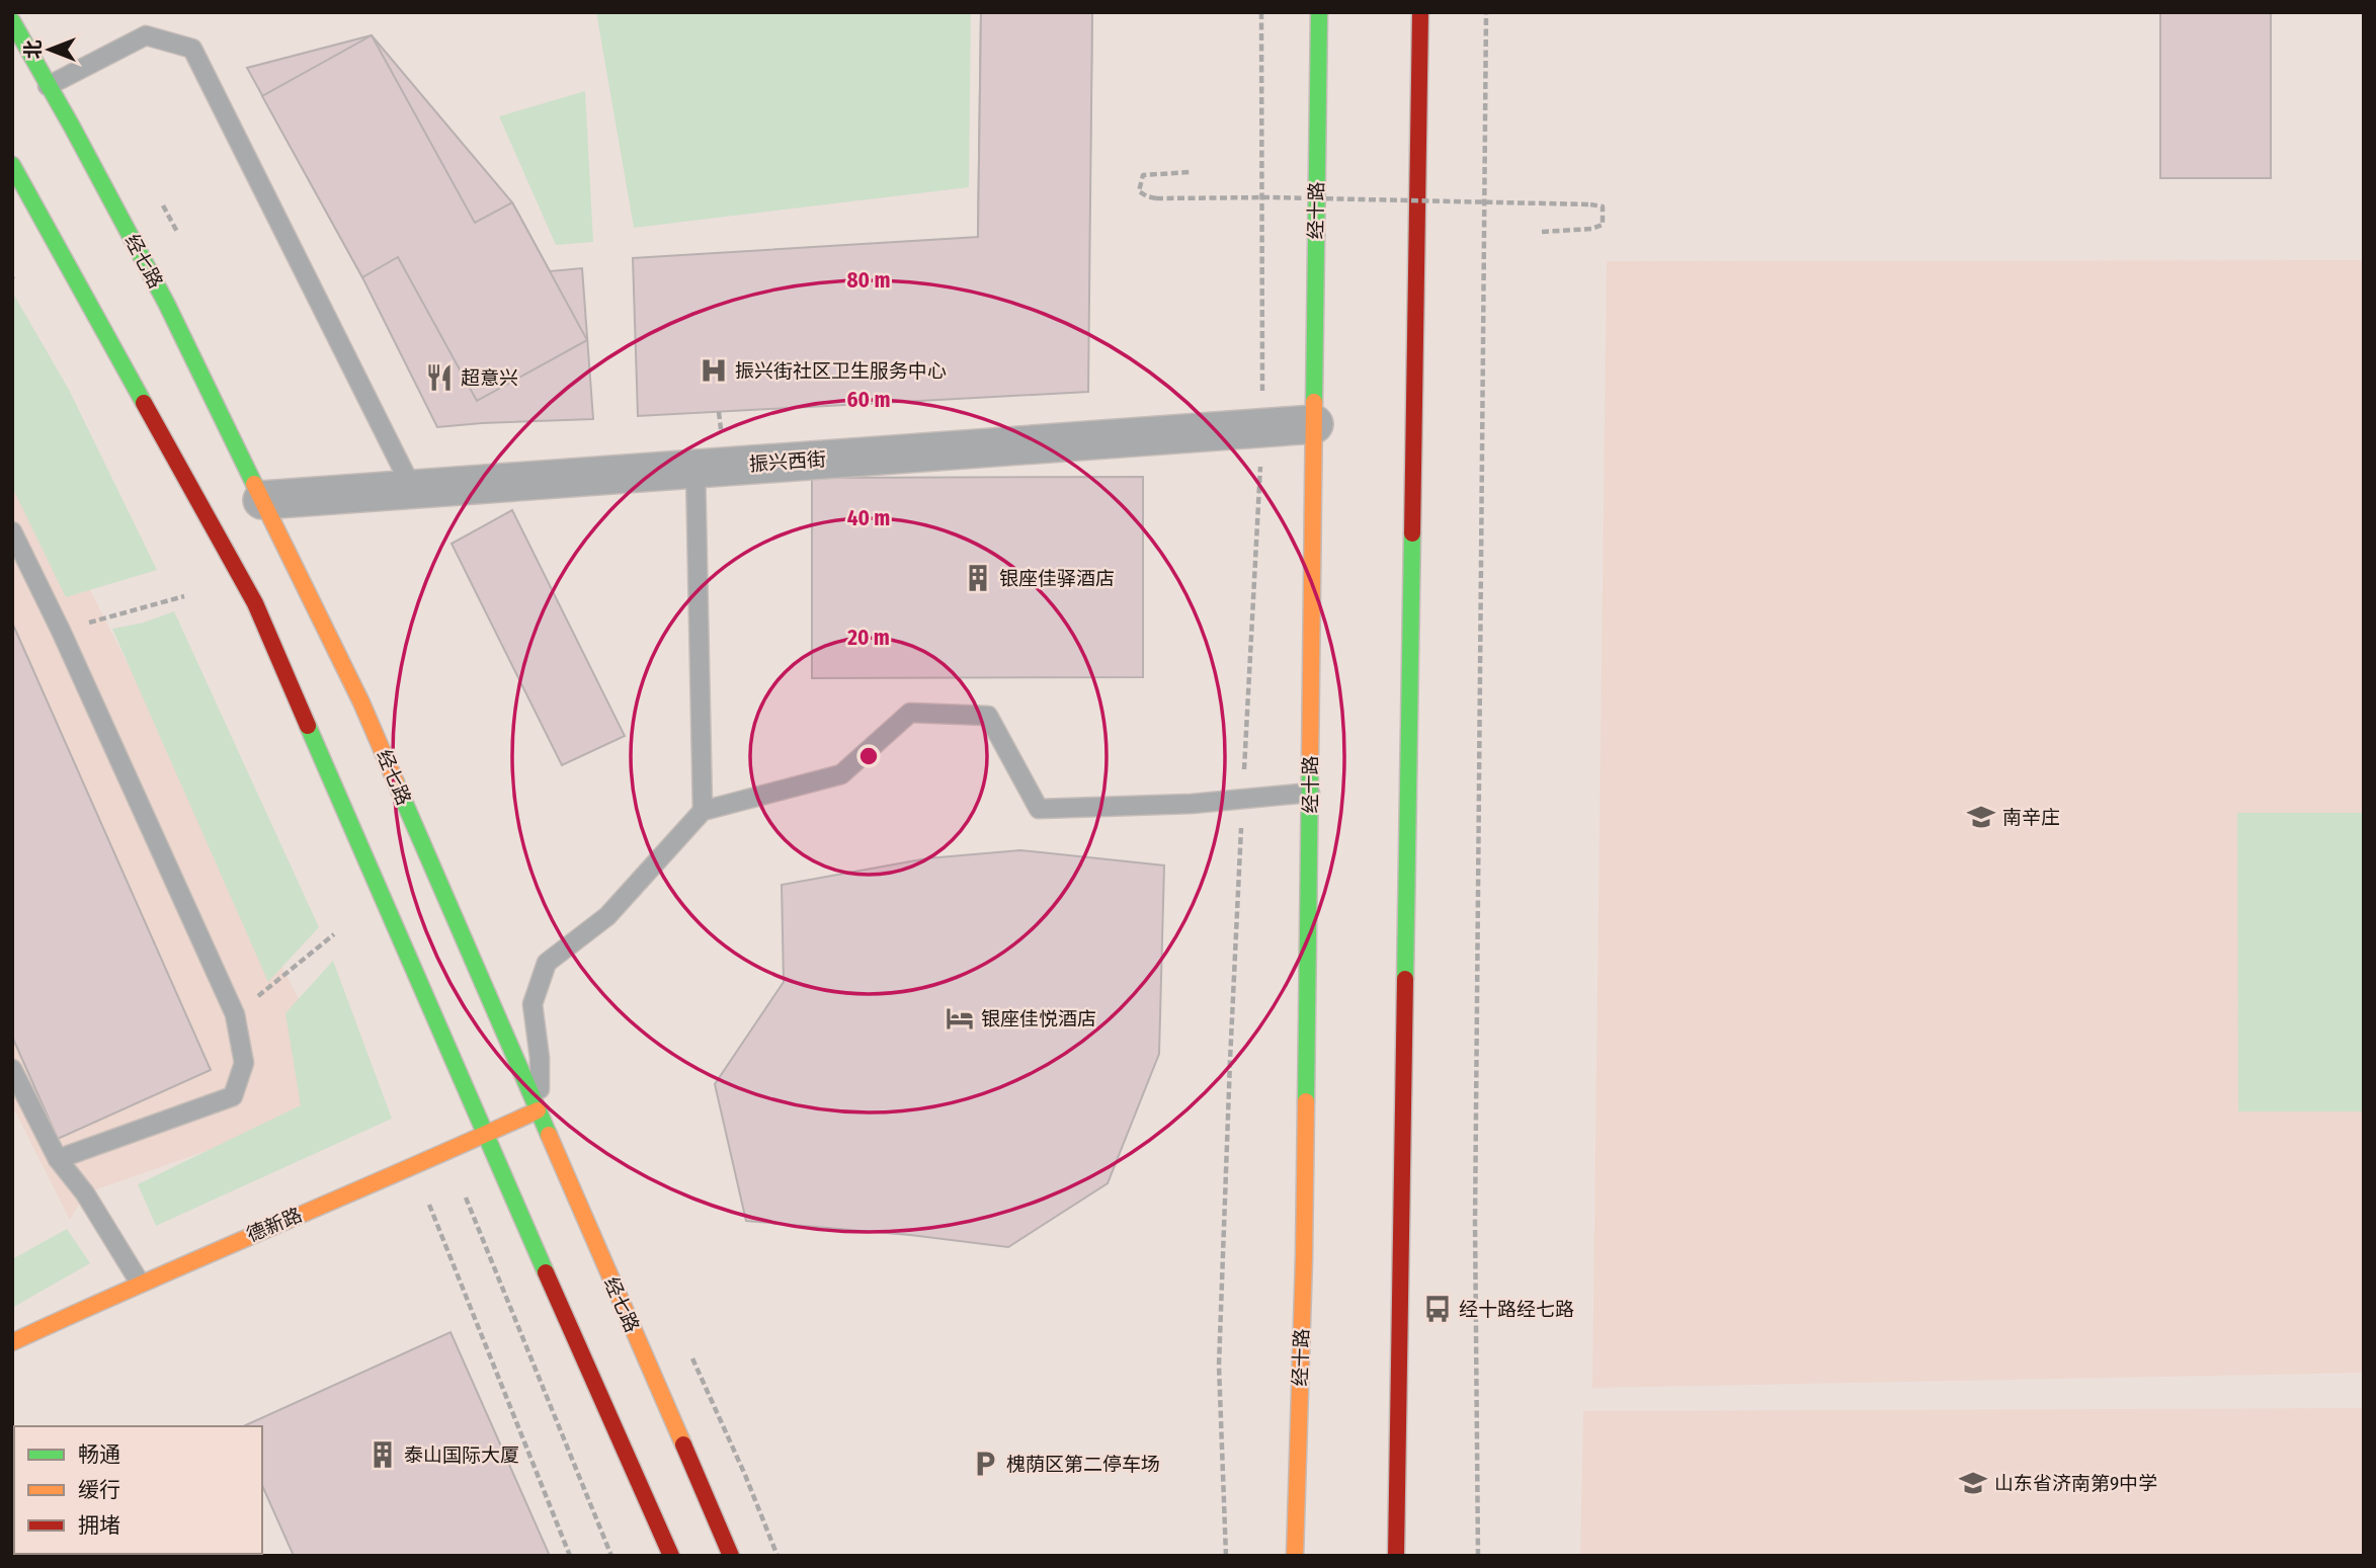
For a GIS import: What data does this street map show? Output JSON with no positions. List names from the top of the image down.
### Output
{
  "streets": {
    "main road": ["经十路", "经七路", "德新路"],
    "street": ["振兴西街"]
  },
  "crossings": [
    ["经十路", "振兴西街"],
    ["经七路", "振兴西街"],
    ["经七路", "德新路"]
  ],
  "places": {
    "hospital": ["振兴街社区卫生服务中心"],
    "restaurant": ["超意兴"],
    "building": ["银座佳驿酒店", "泰山国际大厦"],
    "school or university": ["南辛庄", "山东省济南第9中学"],
    "hotel": ["银座佳悦酒店"],
    "bus stop": ["经十路经七路"],
    "parking": ["槐荫区第二停车场"]
  },
  "legend": ["畅通", "缓行", "拥堵"],
  "north": "left",
  "rings": [
    "80 m",
    "60 m",
    "40 m",
    "20 m"
  ]
}
